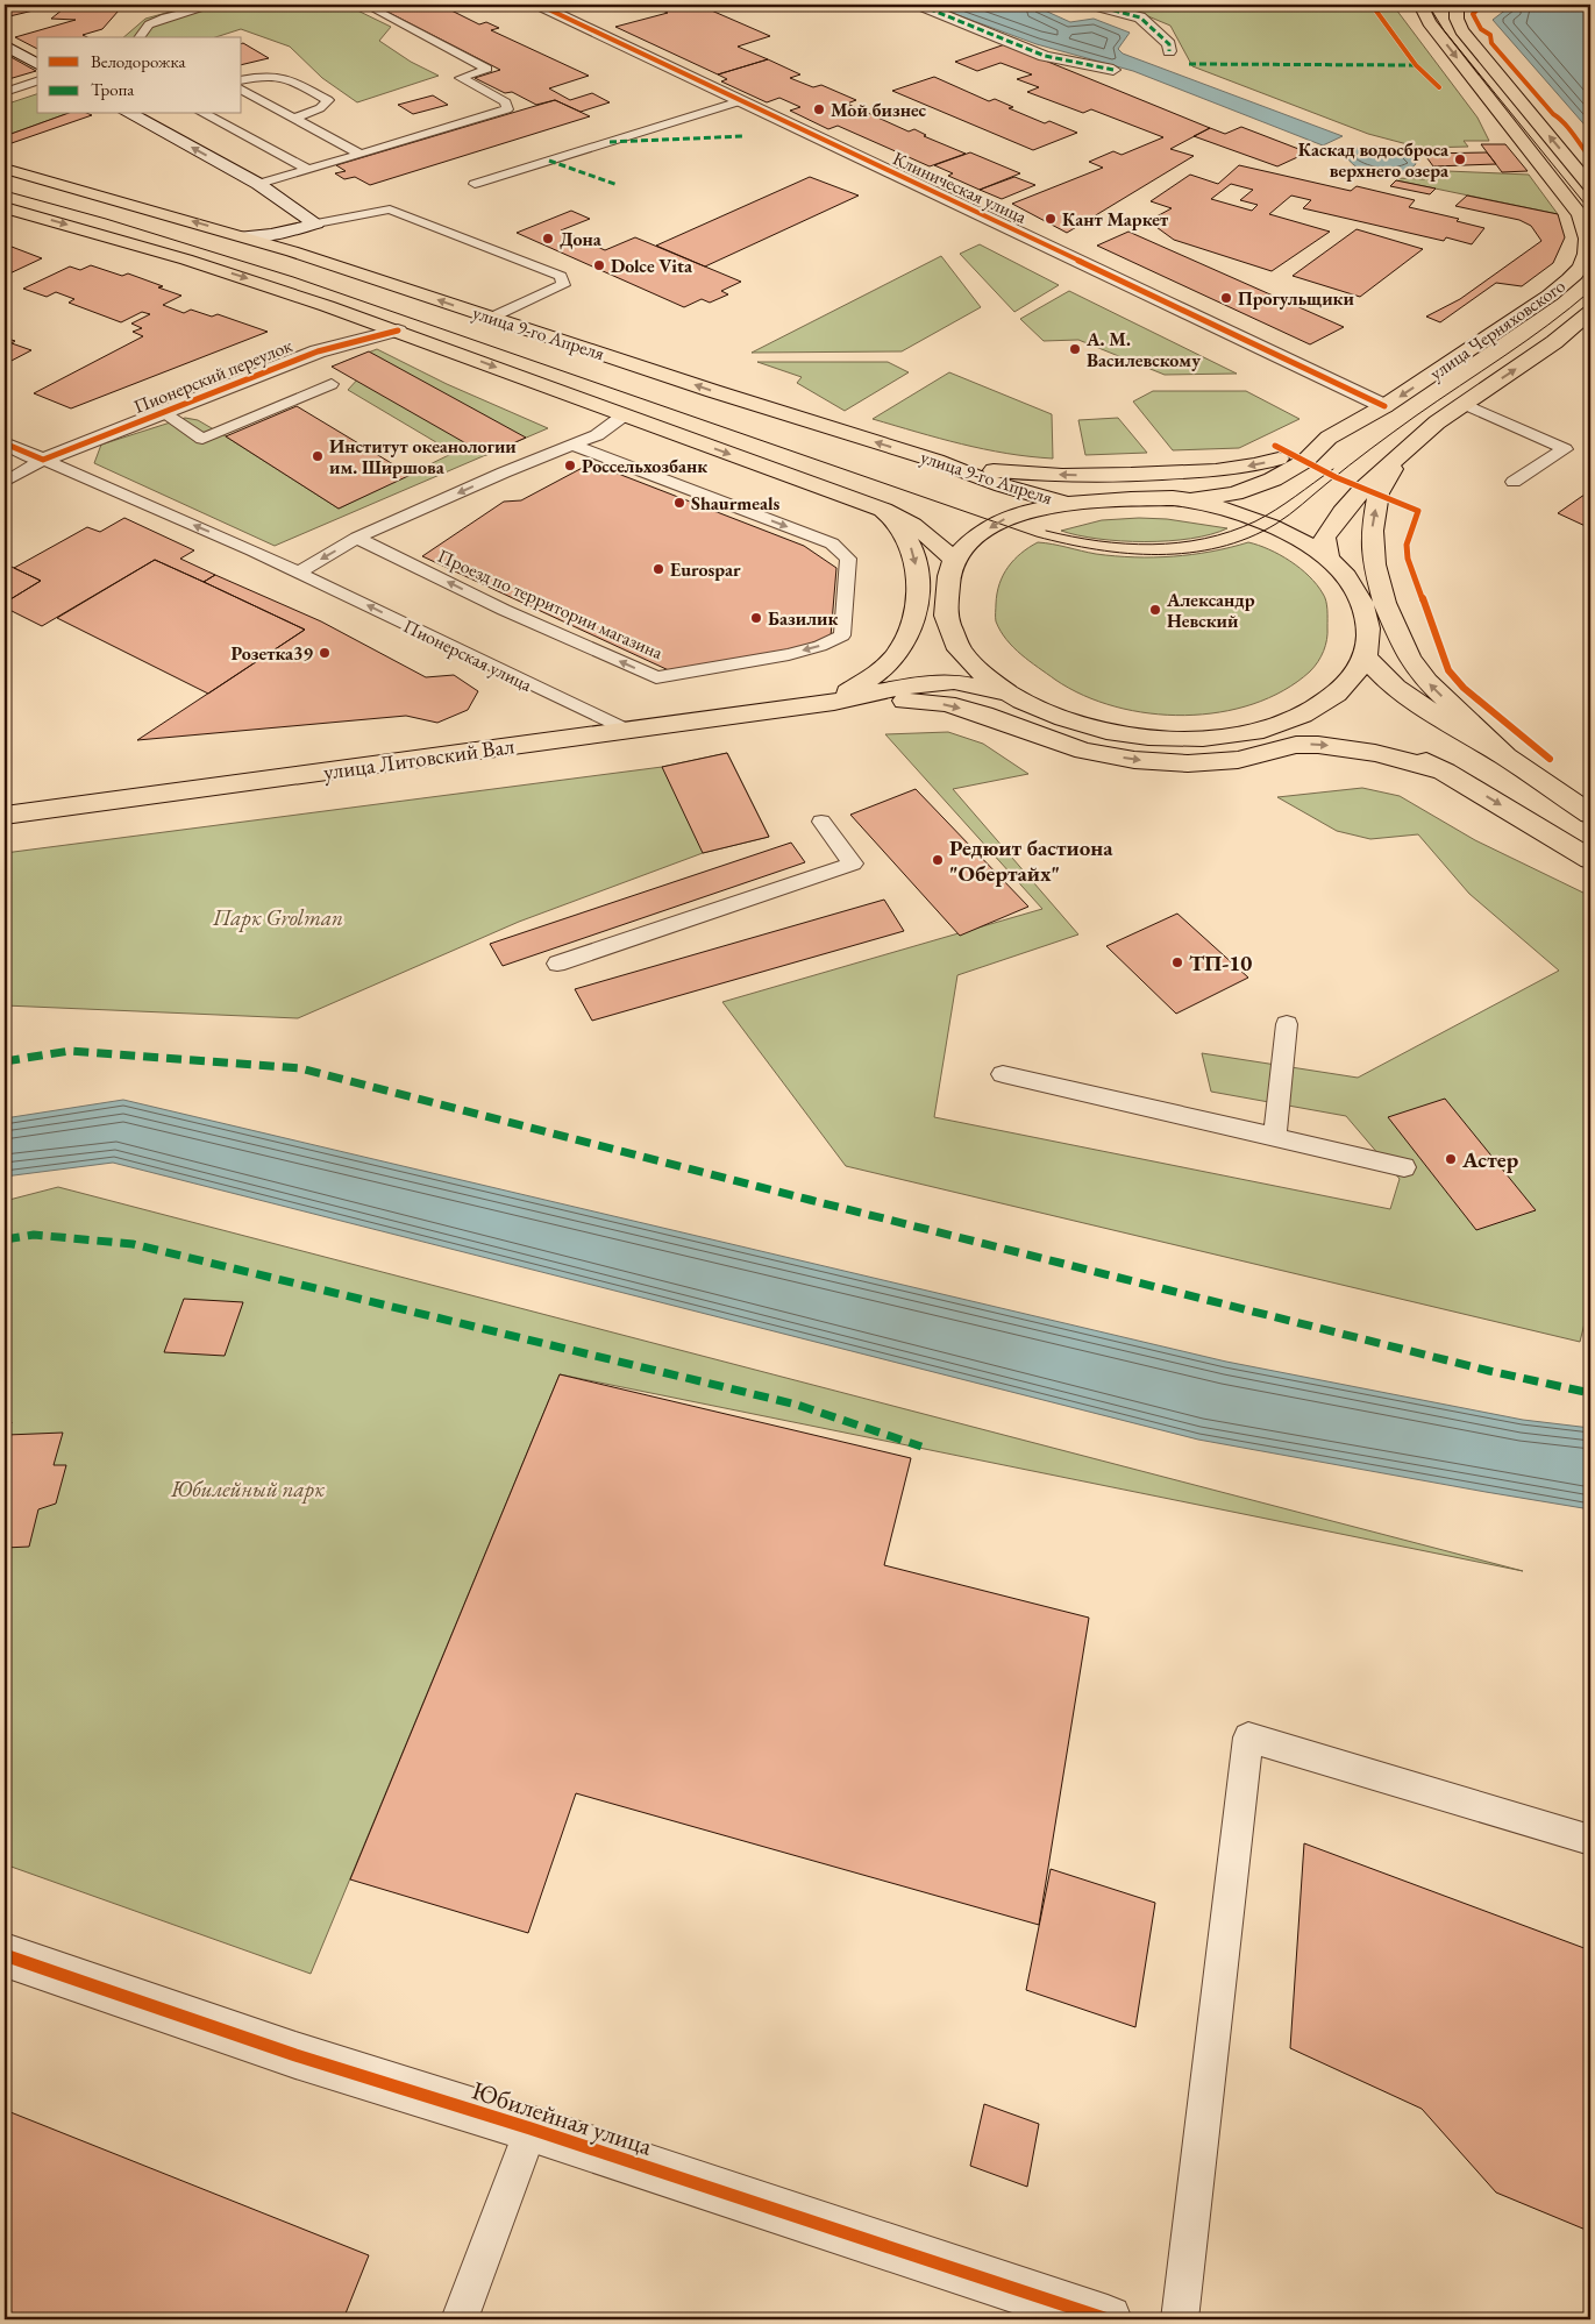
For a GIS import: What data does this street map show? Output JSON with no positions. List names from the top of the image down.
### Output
{
  "streets": {
    "main road": ["улица Черняховского", "улица 9-го Апреля", "улица Литовский Вал"],
    "street": ["Клиническая улица", "Пионерский переулок", "Юбилейная улица"],
    "lane": ["Проезд по территории магазина", "Пионерская улица"]
  },
  "crossings": [
    ["Клиническая улица", "улица Черняховского"],
    ["улица 9-го Апреля", "Пионерский переулок"],
    ["Пионерский переулок", "Пионерская улица"],
    ["Пионерская улица", "улица Литовский Вал"]
  ],
  "one_way": ["Пионерская улица"],
  "parks": ["Парк Grolman", "Юбилейный парк"],
  "places": [
    "Мой бизнес",
    "Каскад водосброса верхнего озера",
    "Кант Маркет",
    "Дона",
    "Dolce Vita",
    "Прогульщики",
    "А. М. Василевскому",
    "Институт океанологии им. Ширшова",
    "Россельхозбанк",
    "Shaurmeals",
    "Eurospar",
    "Александр Невский",
    "Базилик",
    "Розетка39",
    "Редюит бастиона \"Обертайх\"",
    "ТП-10",
    "Астер"
  ],
  "legend": ["Велодорожка", "Тропа"]
}
